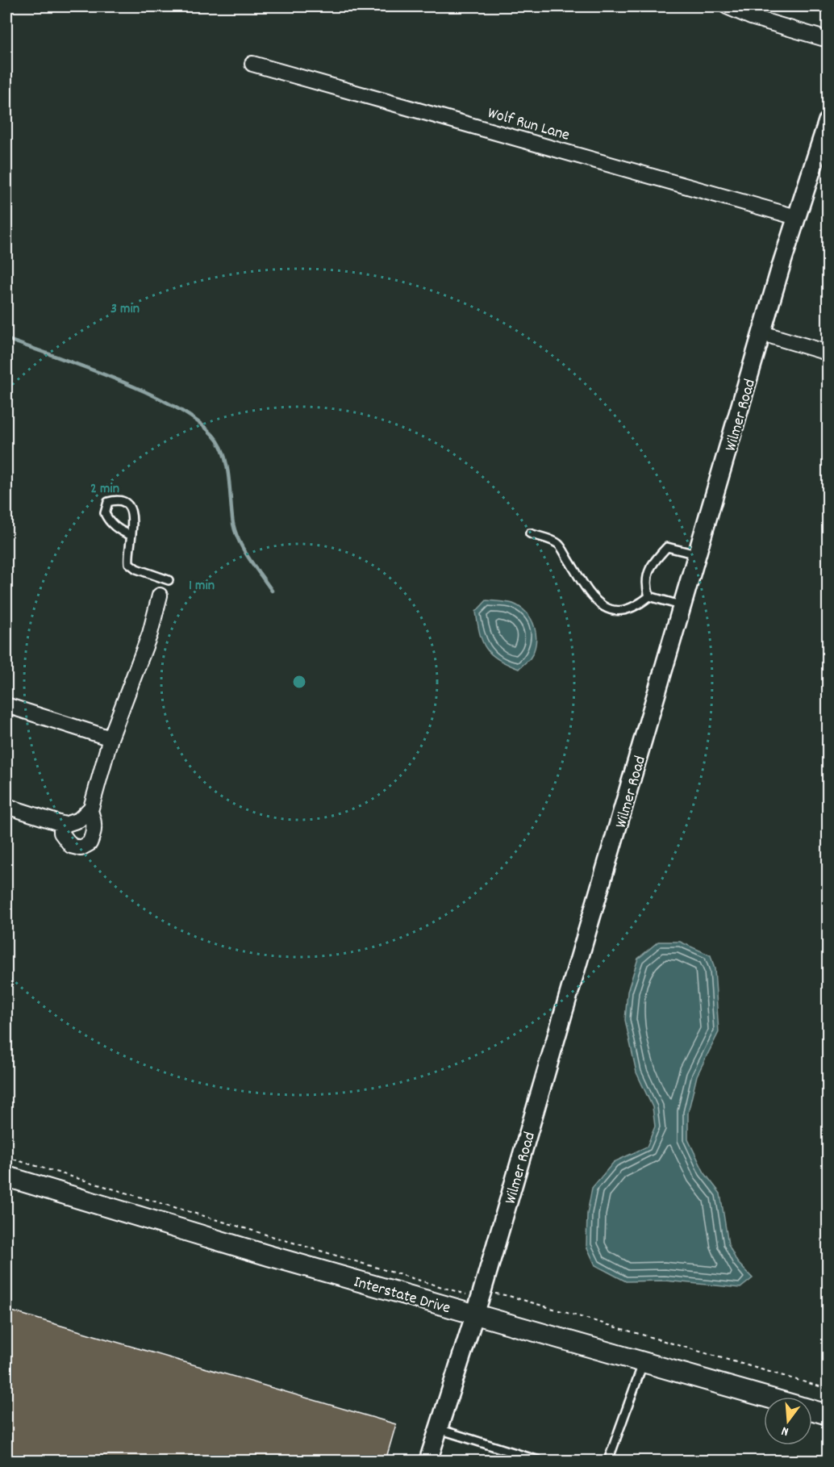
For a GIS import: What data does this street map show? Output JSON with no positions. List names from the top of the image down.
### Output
{
  "streets": {
    "main road": ["Interstate Drive"],
    "street": ["Wolf Run Lane", "Wilmer Road"]
  },
  "crossings": [
    ["Wolf Run Lane", "Wilmer Road"],
    ["Wilmer Road", "Interstate Drive"]
  ],
  "north": "bottom",
  "rings": ["3 min", "2 min", "1 min"]
}
